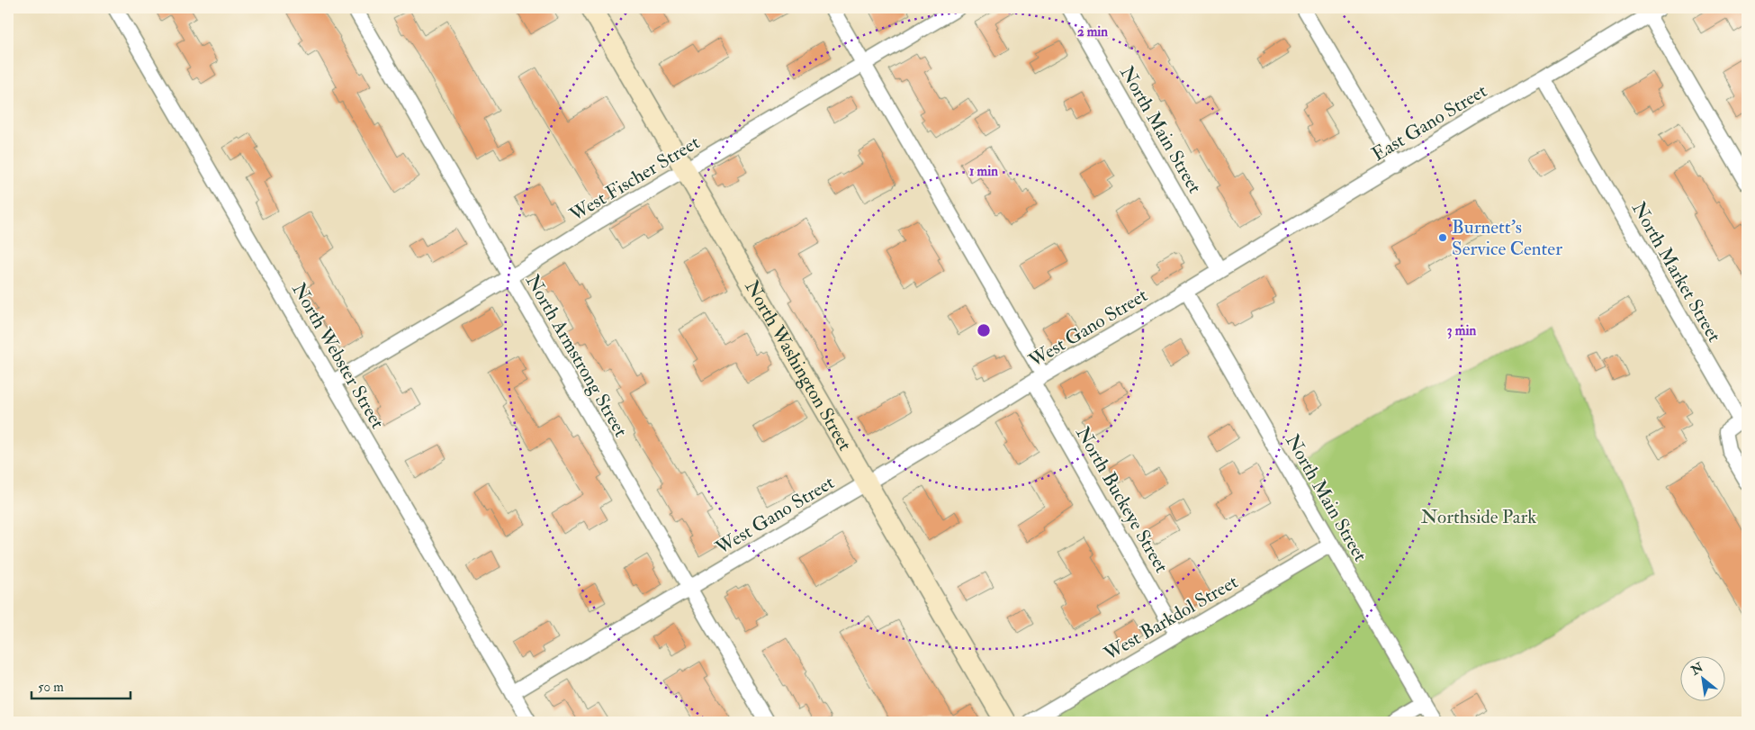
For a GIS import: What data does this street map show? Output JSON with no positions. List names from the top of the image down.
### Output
{
  "streets": {
    "main road": ["North Washington Street"],
    "street": [
      "East Gano Street",
      "North Main Street",
      "West Fischer Street",
      "North Market Street",
      "West Gano Street",
      "North Webster Street",
      "North Armstrong Street",
      "North Buckeye Street",
      "West Barkdol Street"
    ]
  },
  "crossings": [
    ["East Gano Street", "North Main Street"],
    ["East Gano Street", "North Market Street"],
    ["East Gano Street", "West Gano Street"],
    ["North Main Street", "West Gano Street"],
    ["North Main Street", "West Barkdol Street"],
    ["West Fischer Street", "North Webster Street"],
    ["West Fischer Street", "North Armstrong Street"],
    ["West Fischer Street", "North Washington Street"],
    ["West Fischer Street", "North Buckeye Street"],
    ["West Gano Street", "North Webster Street"],
    ["West Gano Street", "North Armstrong Street"],
    ["West Gano Street", "North Washington Street"],
    ["West Gano Street", "North Buckeye Street"],
    ["North Buckeye Street", "West Barkdol Street"]
  ],
  "parks": ["Northside Park"],
  "places": ["Burnett's Service Center"],
  "scale_bar": "50 m",
  "north": "top left",
  "rings": ["2 min", "1 min", "3 min"]
}
